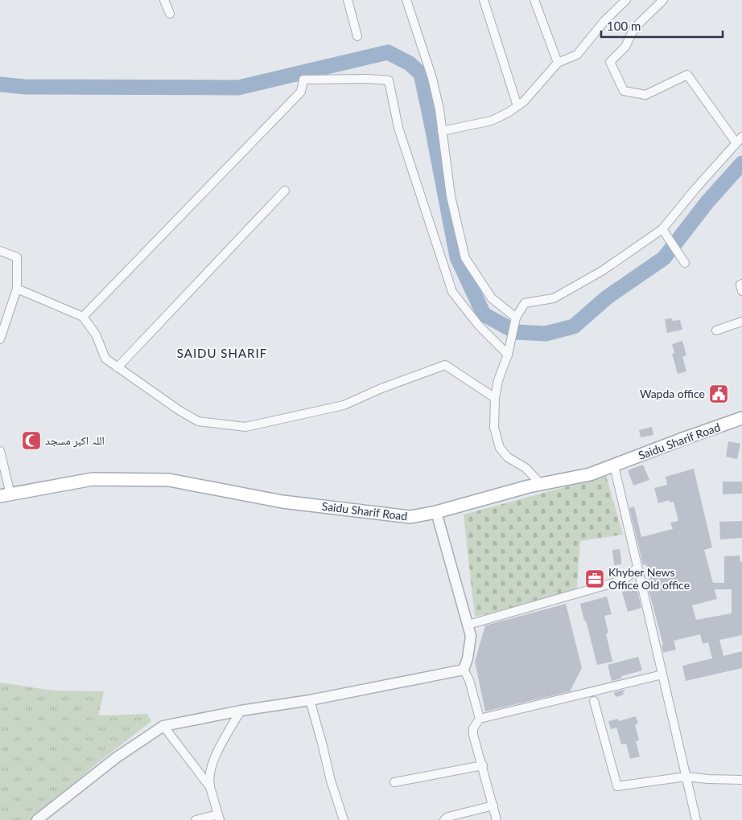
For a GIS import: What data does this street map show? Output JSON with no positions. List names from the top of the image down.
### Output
{
  "streets": {
    "main road": ["Saidu Sharif Road"]
  },
  "districts": ["SAIDU SHARIF"],
  "places": {
    "public building": ["Wapda office"],
    "mosque": ["اللہ اکبر مسجد"],
    "office": ["Khyber News Office Old office"]
  },
  "scale_bar": "100 m"
}
